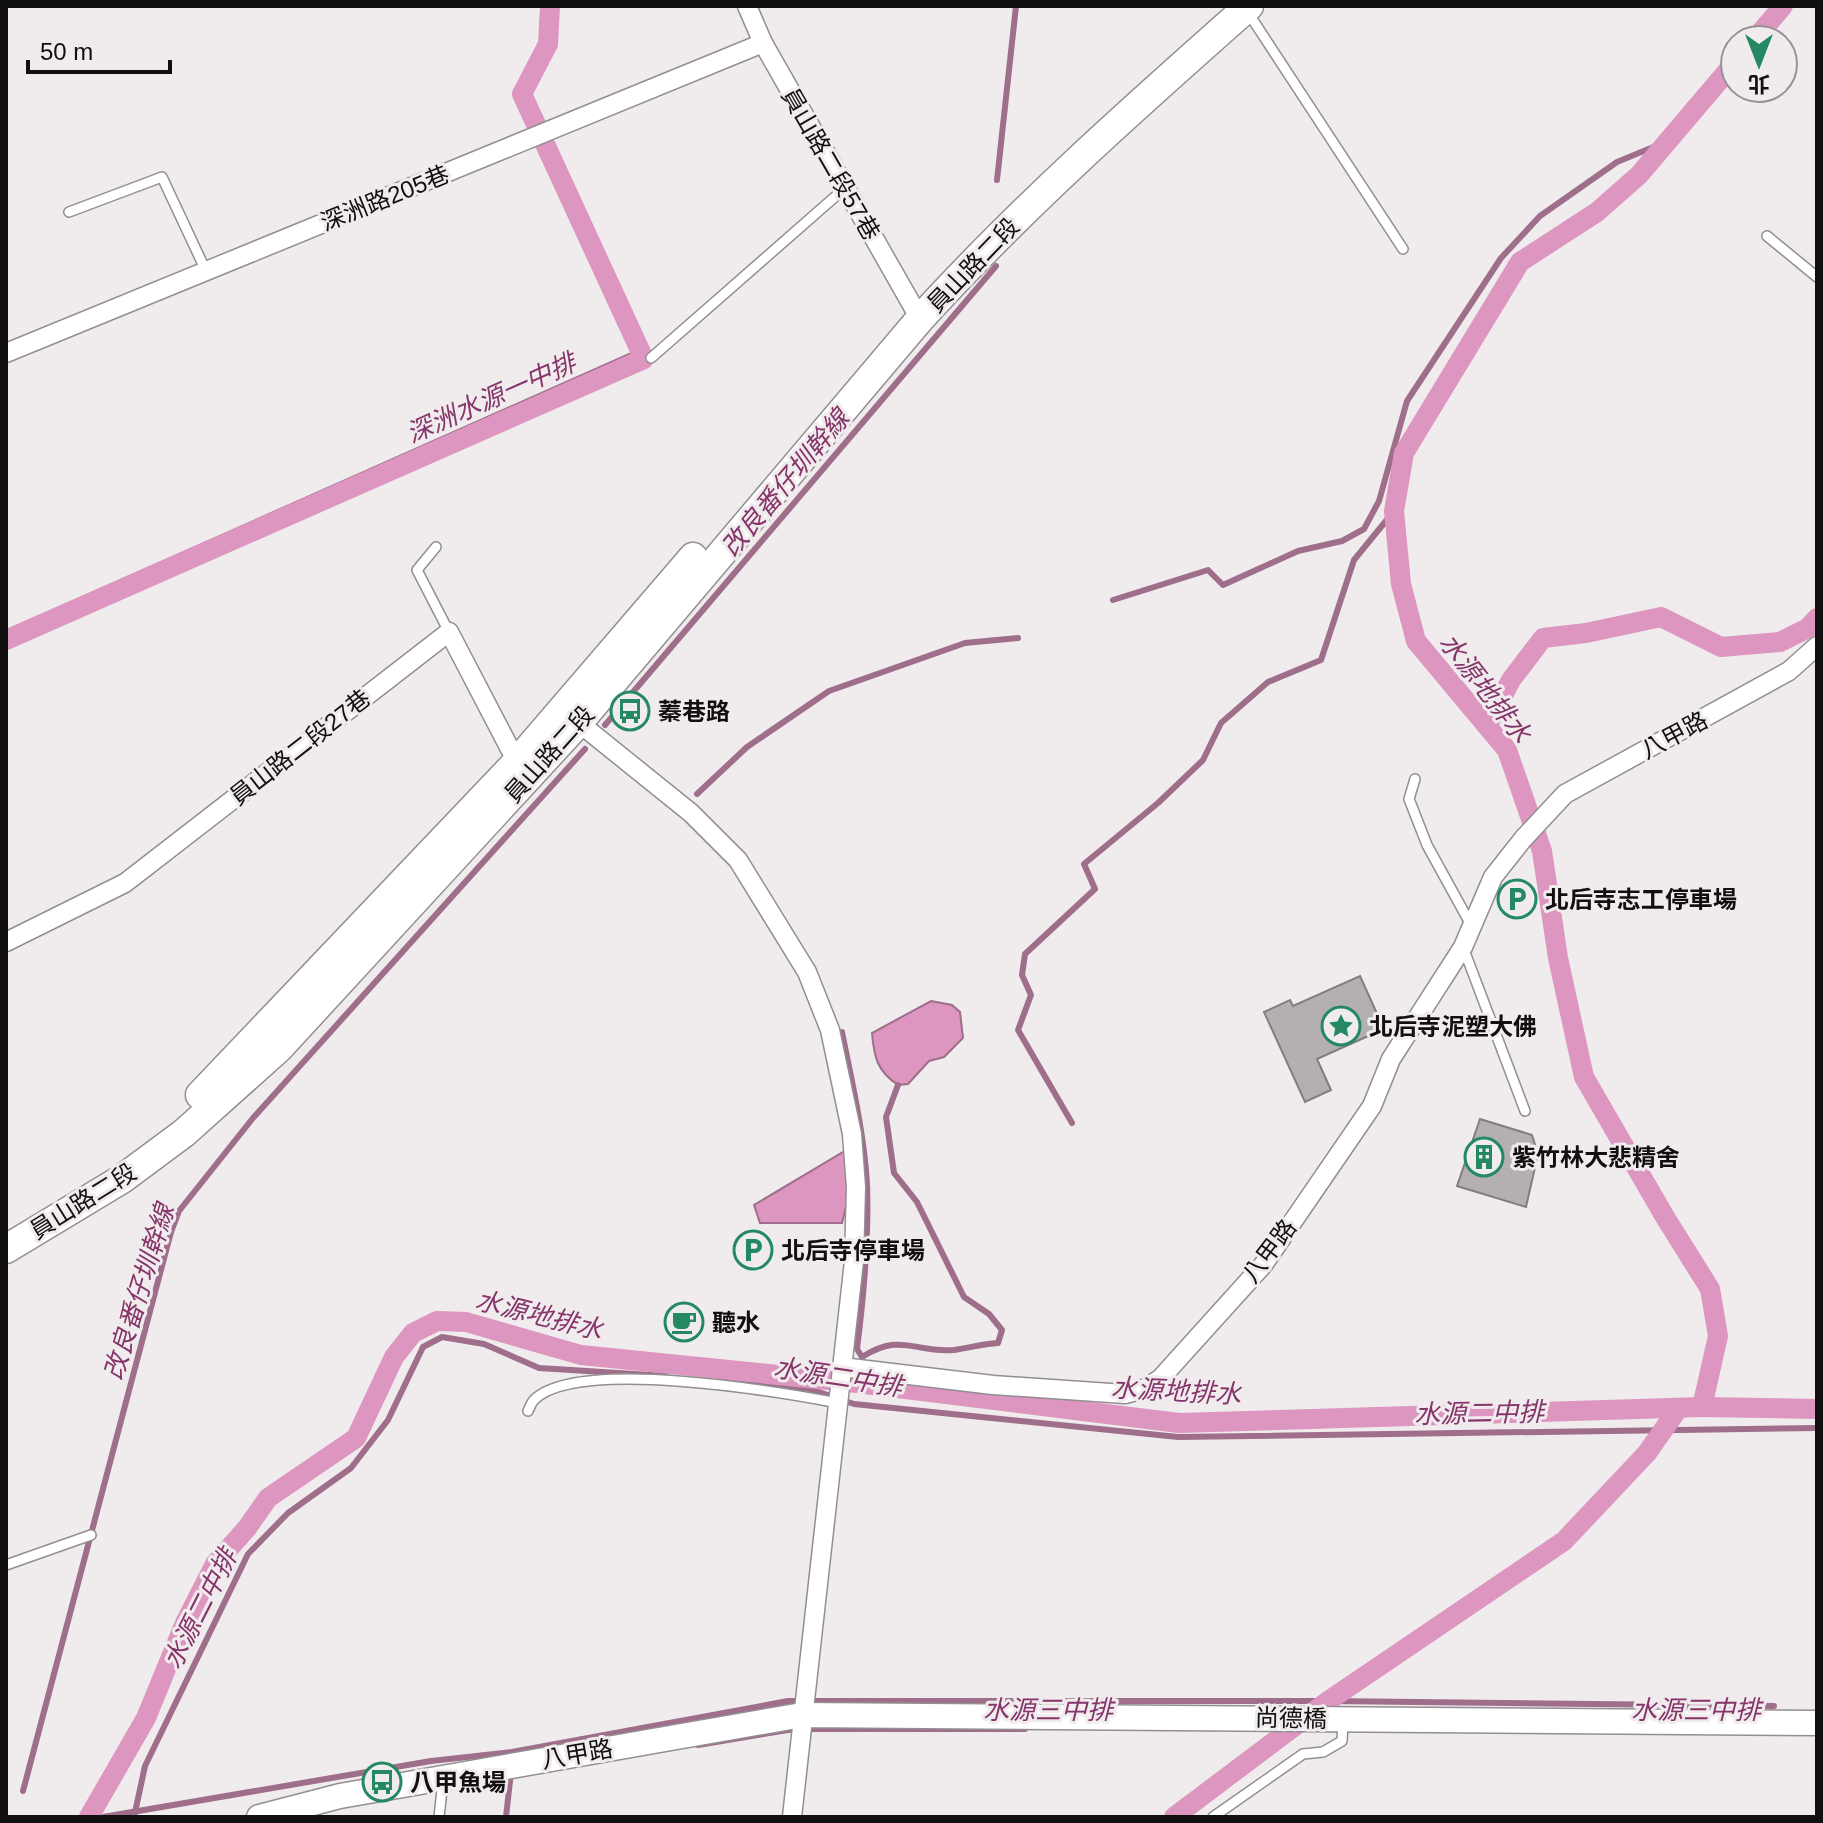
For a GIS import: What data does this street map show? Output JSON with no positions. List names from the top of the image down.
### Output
{
  "streets": {
    "main road": ["員山路二段"],
    "street": [
      "員山路二段57巷",
      "深洲路205巷",
      "八甲路",
      "員山路二段27巷",
      "尚德橋"
    ]
  },
  "crossings": [
    ["員山路二段57巷", "深洲路205巷"],
    ["員山路二段57巷", "員山路二段"],
    ["八甲路", "尚德橋"]
  ],
  "water": [
    "深洲水源一中排",
    "改良番仔圳幹線",
    "水源地排水",
    "水源二中排",
    "水源三中排"
  ],
  "places": {
    "bus stop": ["蓁巷路", "八甲魚場"],
    "parking": ["北后寺志工停車場", "北后寺停車場"],
    "place": ["北后寺泥塑大佛"],
    "building": ["紫竹林大悲精舍"],
    "cafe": ["聽水"]
  },
  "scale_bar": "50 m",
  "north": "bottom"
}
